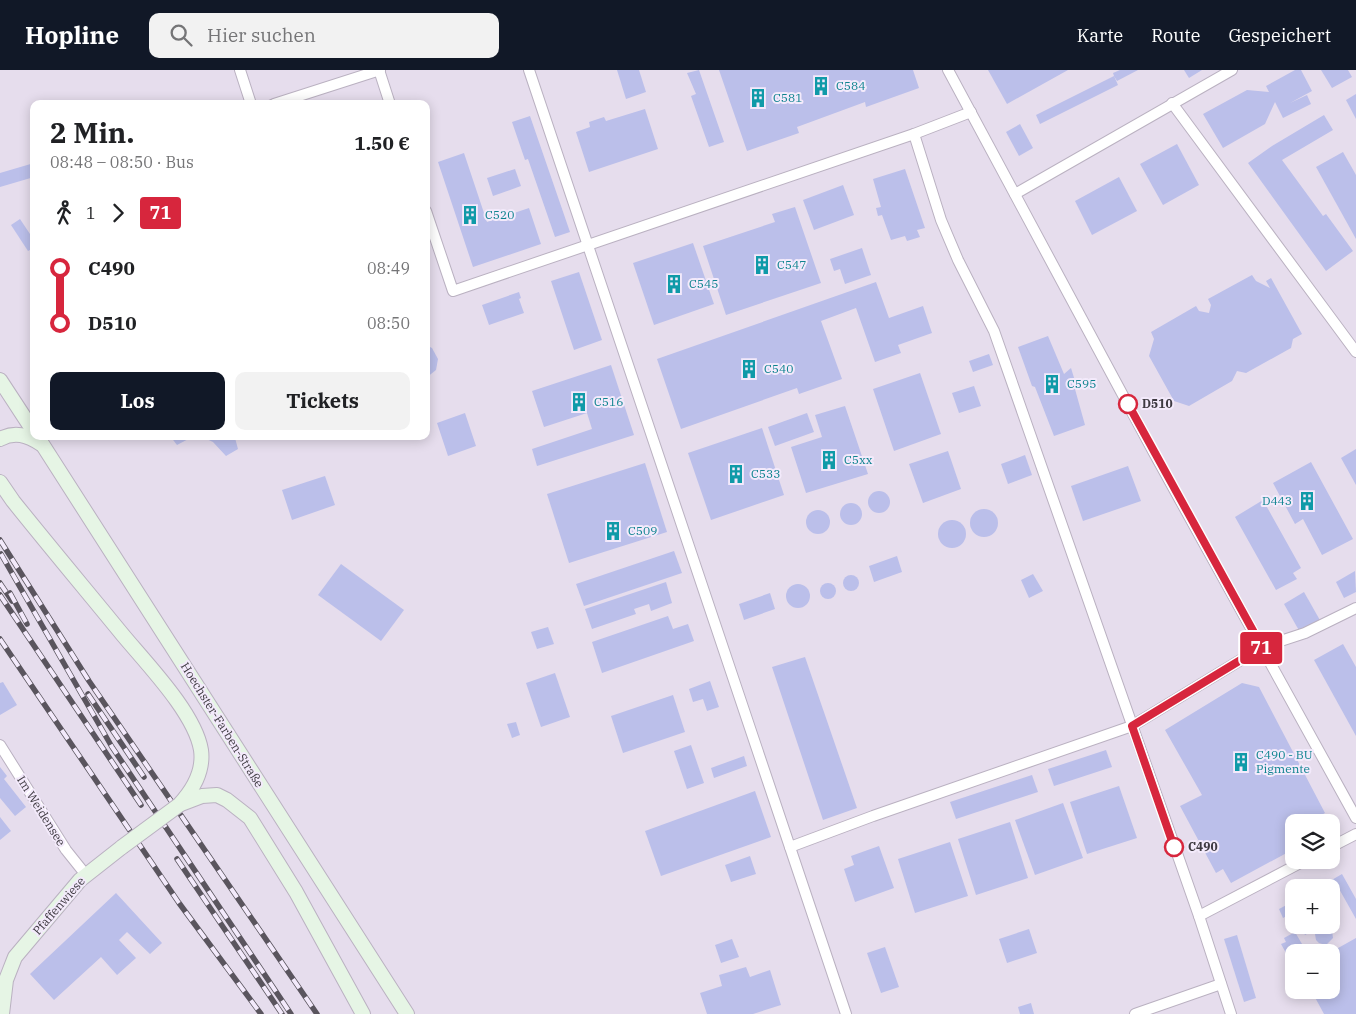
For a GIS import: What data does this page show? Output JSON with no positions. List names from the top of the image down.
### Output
{
  "streets": {
    "main road": ["Hoechster-Farben-Straße", "Pfaffenwiese"],
    "street": ["Im Weidensee"]
  },
  "crossings": [
    ["Im Weidensee", "Pfaffenwiese"]
  ],
  "places": {
    "building": [
      "C584",
      "C581",
      "C520",
      "C547",
      "C545",
      "C540",
      "C595",
      "C516",
      "C5xx",
      "C533",
      "D443",
      "C509",
      "C490 - BU Pigmente"
    ],
    "other": ["D510", "C490"]
  },
  "lines": ["bus line 71"],
  "page": {
    "header": "Hopline",
    "search": "Hier suchen",
    "nav": ["Karte", "Route", "Gespeichert"],
    "on_map": "71",
    "heading": ["2 Min.", "08:48 – 08:50 · Bus", "1.50 €"],
    "legs": ["1", "71"],
    "list": [
      {
        "name": "C490",
        "value": "08:49"
      },
      {
        "name": "D510",
        "value": "08:50"
      }
    ],
    "buttons": ["Los", "Tickets"],
    "map_buttons": ["+", "−"]
  }
}
